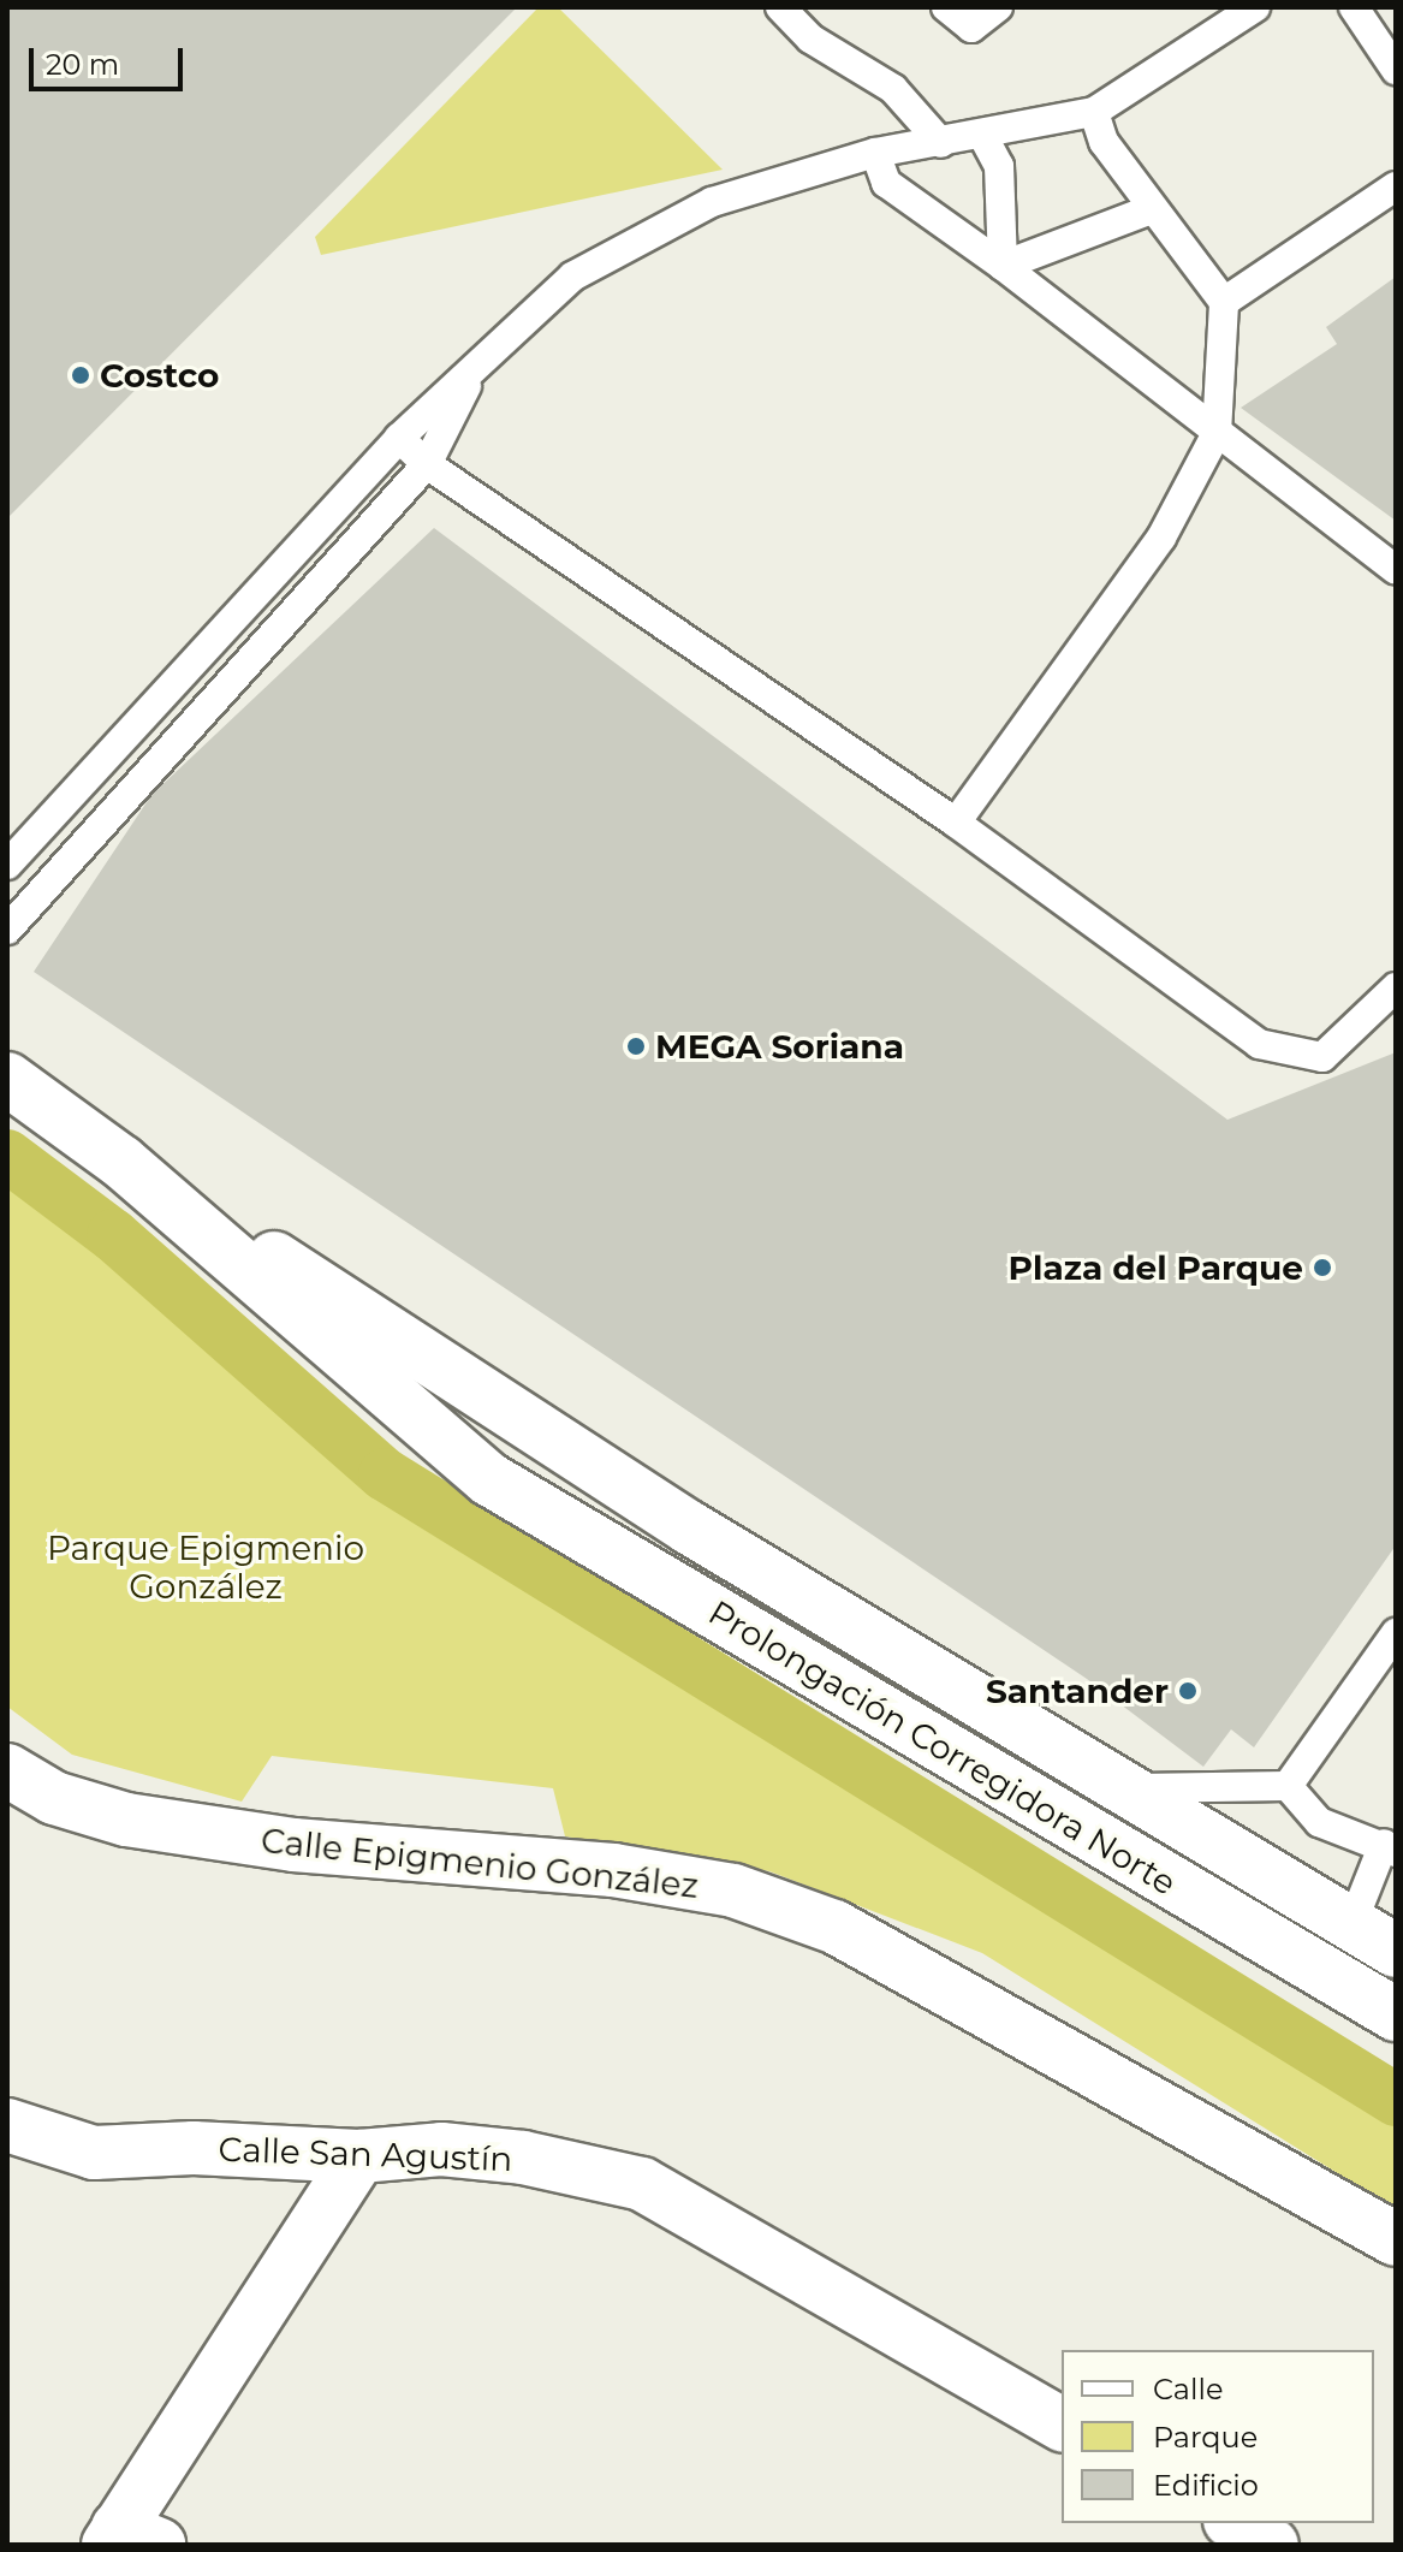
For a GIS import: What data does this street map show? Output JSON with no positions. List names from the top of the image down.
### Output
{
  "streets": {
    "main road": ["Prolongación Corregidora Norte", "Calle Epigmenio González", "Calle San Agustín"]
  },
  "parks": ["Parque Epigmenio González"],
  "places": [
    "Costco",
    "MEGA Soriana",
    "Plaza del Parque",
    "Santander"
  ],
  "legend": ["Calle", "Parque", "Edificio"],
  "scale_bar": "20 m"
}
